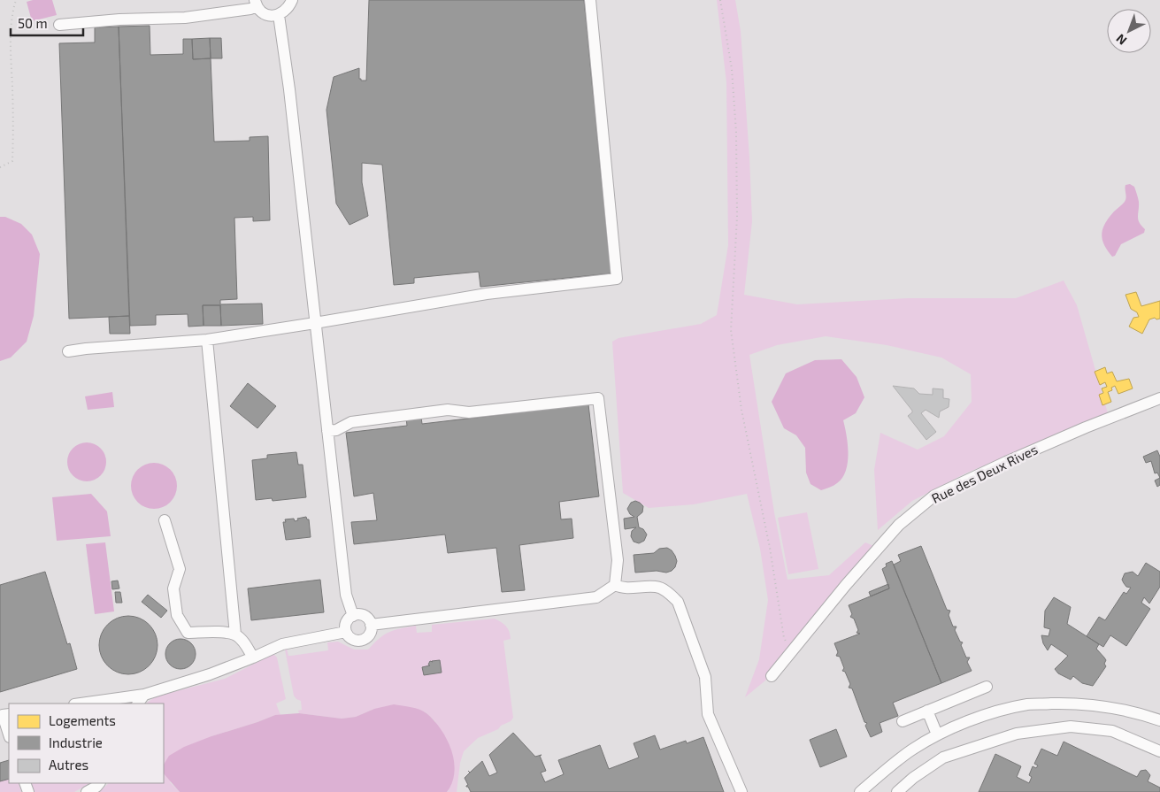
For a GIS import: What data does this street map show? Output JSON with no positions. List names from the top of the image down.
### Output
{
  "streets": {
    "street": ["Rue des Deux Rives"]
  },
  "legend": ["Logements", "Industrie", "Autres"],
  "scale_bar": "50 m",
  "north": "bottom left"
}
